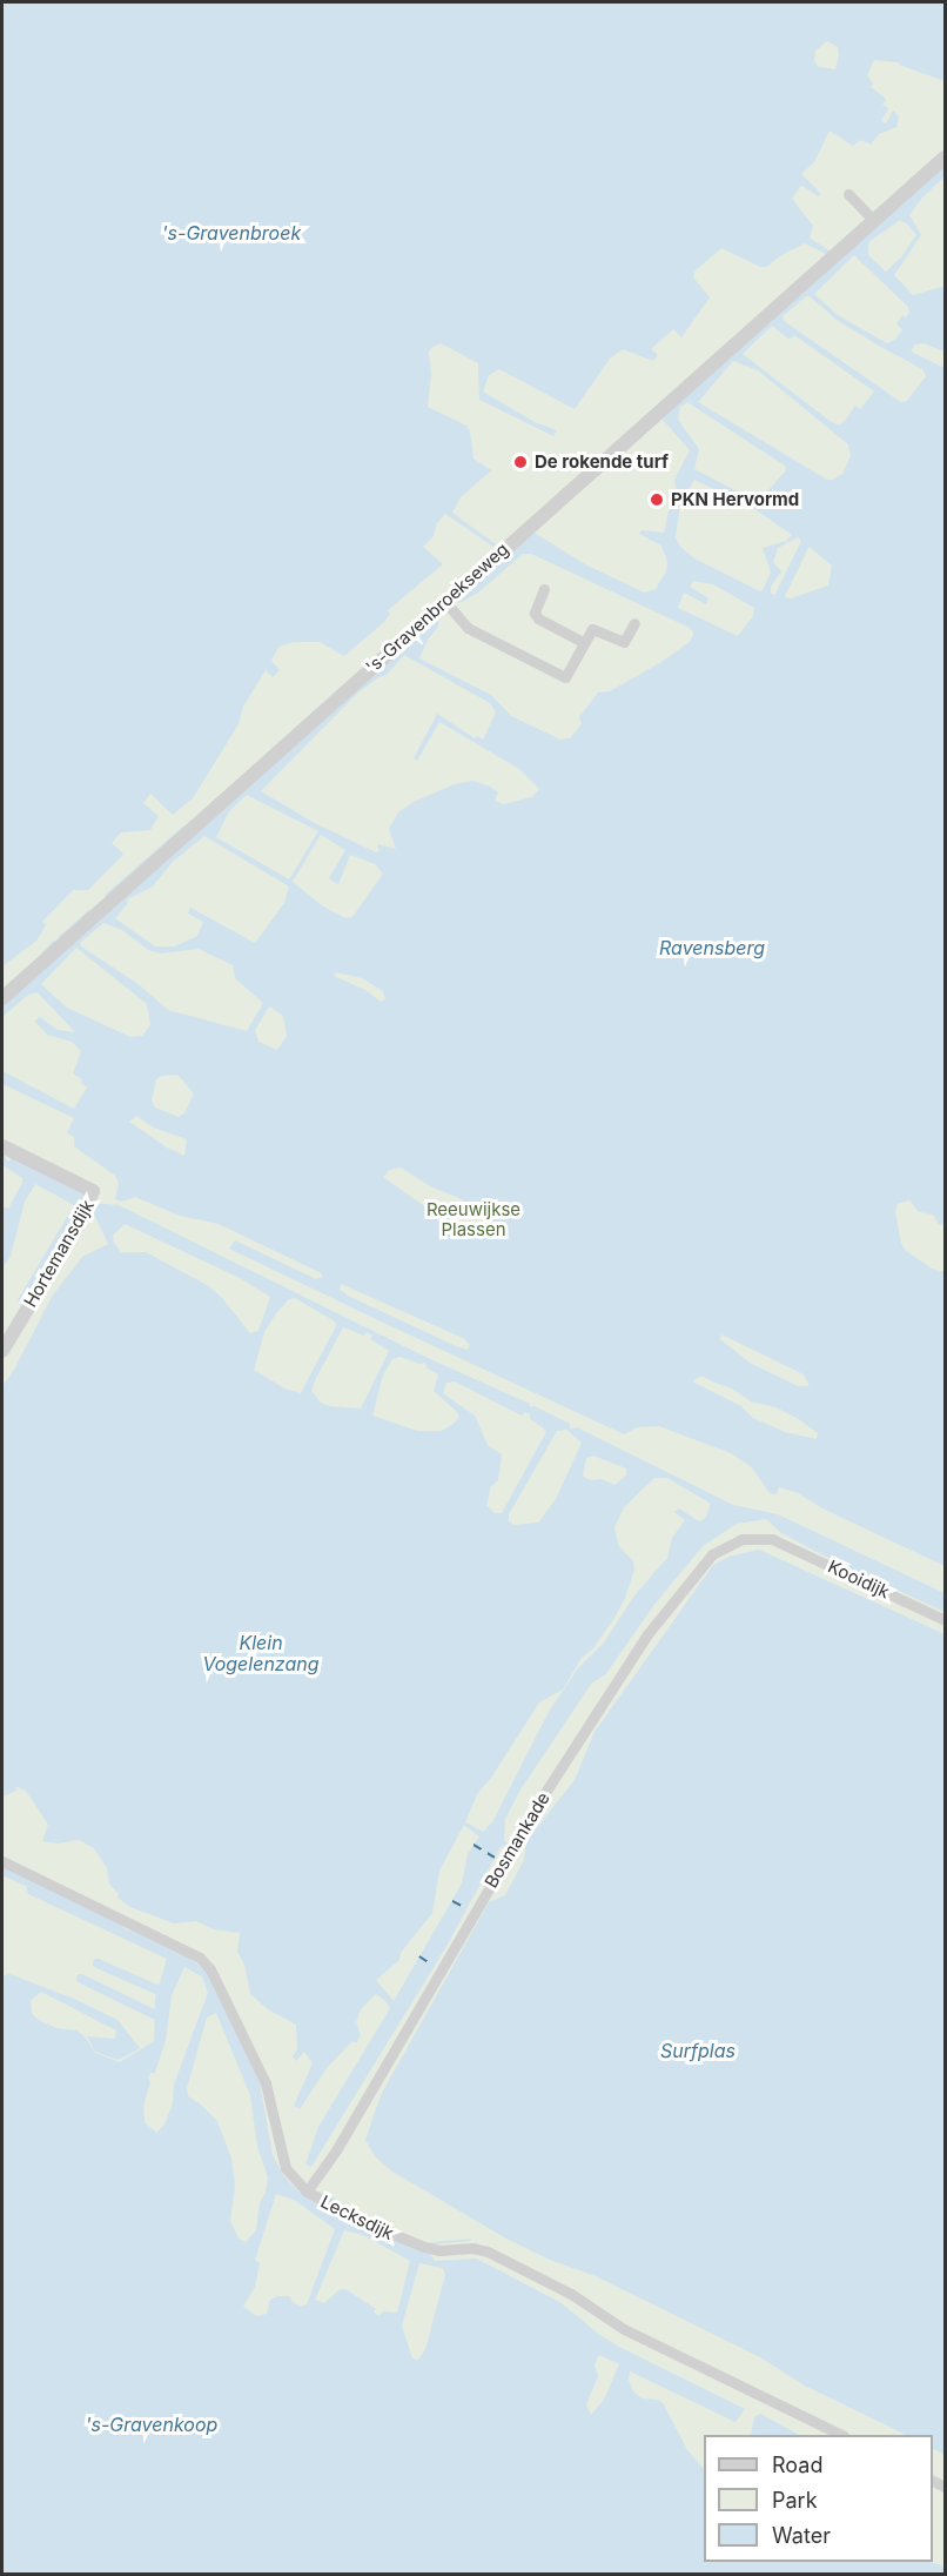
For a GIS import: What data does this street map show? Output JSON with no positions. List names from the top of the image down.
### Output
{
  "streets": {
    "street": [
      "'s-Gravenbroekseweg",
      "Hortemansdijk",
      "Kooidijk",
      "Bosmankade",
      "Lecksdijk"
    ]
  },
  "crossings": [
    ["Kooidijk", "Bosmankade"],
    ["Bosmankade", "Lecksdijk"]
  ],
  "water": [
    "'s-Gravenbroek",
    "Ravensberg",
    "Klein Vogelenzang",
    "Surfplas",
    "'s-Gravenkoop"
  ],
  "parks": ["Reeuwijkse Plassen"],
  "places": ["De rokende turf", "PKN Hervormd"],
  "legend": ["Road", "Park", "Water"]
}
